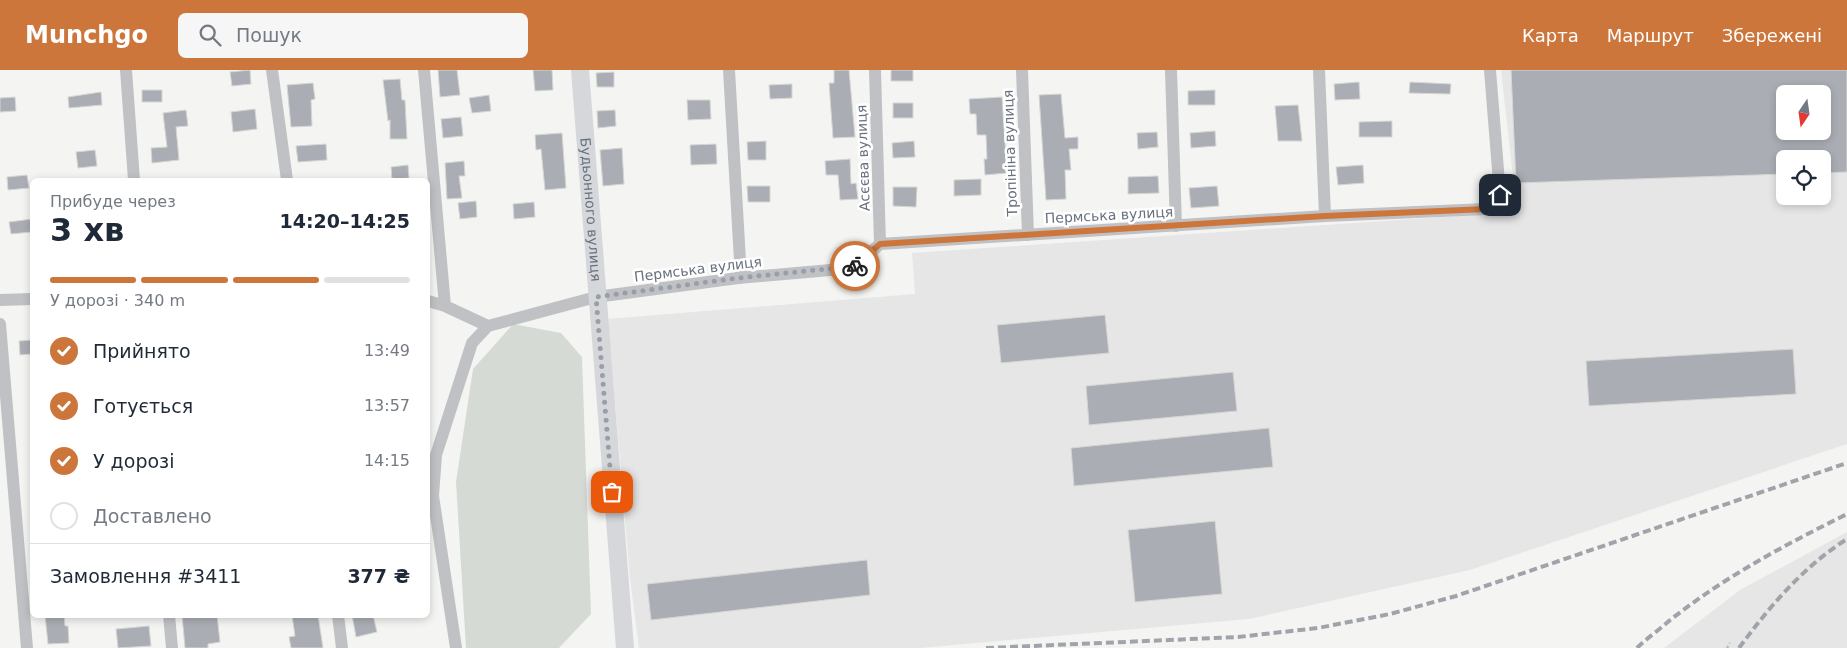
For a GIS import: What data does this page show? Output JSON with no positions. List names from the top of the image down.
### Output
{
  "streets": {
    "main road": ["Будьонного вулиця"],
    "street": ["Тропініна вулиця", "Асєєва вулиця", "Пермська вулиця"]
  },
  "crossings": [
    ["Тропініна вулиця", "Пермська вулиця"],
    ["Асєєва вулиця", "Пермська вулиця"],
    ["Будьонного вулиця", "Пермська вулиця"]
  ],
  "north": "bottom",
  "page": {
    "header": "Munchgo",
    "search": "Пошук",
    "nav": ["Карта", "Маршрут", "Збережені"],
    "heading": ["3 хв", "Прибуде через", "14:20–14:25"],
    "panel": ["Замовлення #3411", "377 ₴"],
    "bar": "У дорозі · 340 m",
    "list": [
      ["Прийнято", "13:49"],
      ["Готується", "13:57"],
      ["У дорозі", "14:15"],
      "Доставлено"
    ]
  }
}
